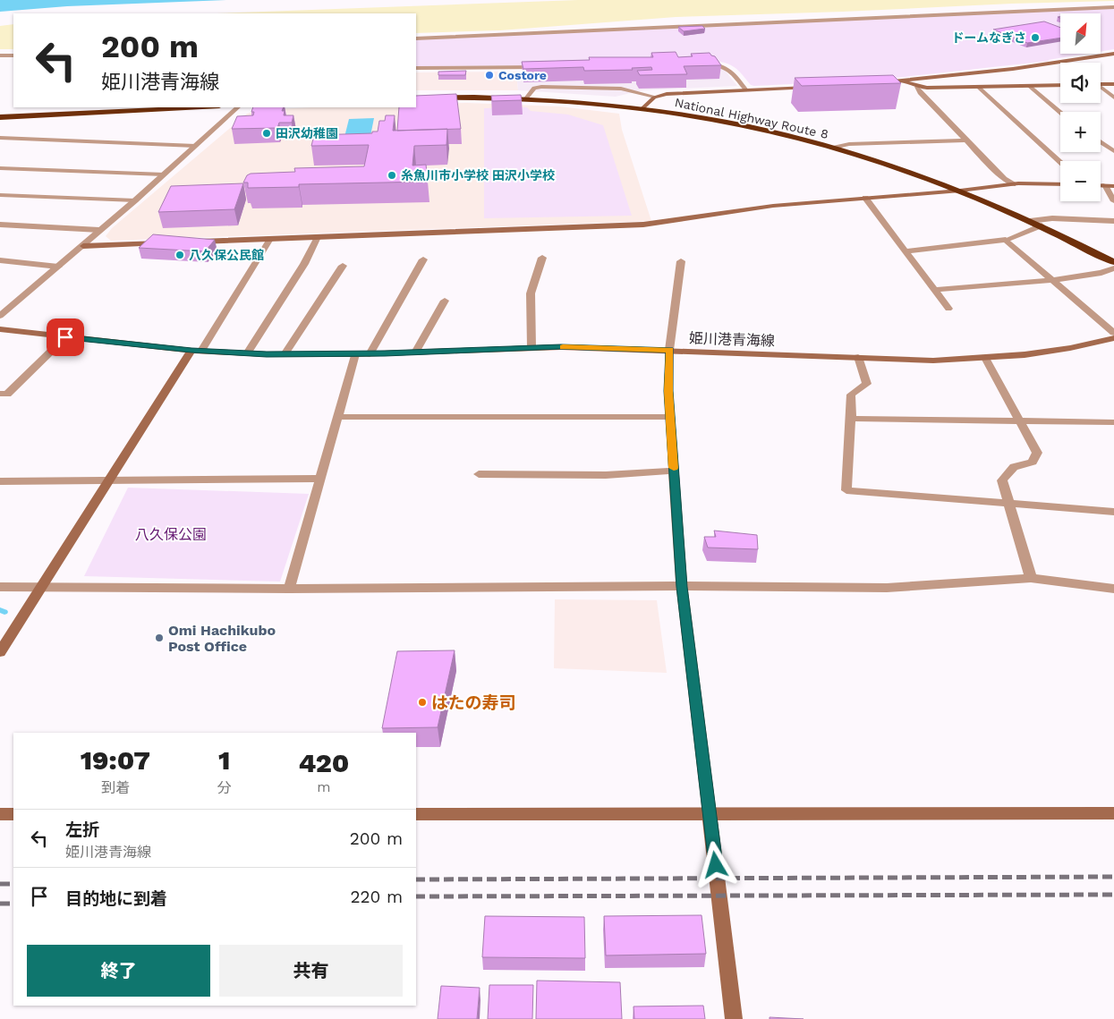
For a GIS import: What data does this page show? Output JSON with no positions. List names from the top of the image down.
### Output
{
  "streets": {
    "highway": ["National Highway Route 8"],
    "street": ["姫川港青海線"]
  },
  "parks": ["八久保公園"],
  "places": [
    "ドームなぎさ",
    "Costore",
    "田沢幼稚園",
    "糸魚川市小学校 田沢小学校",
    "八久保公民館",
    "Omi Hachikubo Post Office",
    "はたの寿司"
  ],
  "north": "top right",
  "page": {
    "map_buttons": ["+", "−"],
    "turn": ["200 m", "姫川港青海線"],
    "eta": [
      "19:07",
      "到着",
      "1",
      "分",
      "420",
      "m"
    ],
    "list": [
      {
        "name": "左折",
        "note": "姫川港青海線",
        "value": "200 m"
      },
      {
        "name": "目的地に到着",
        "value": "220 m"
      }
    ],
    "buttons": ["終了", "共有"]
  }
}
